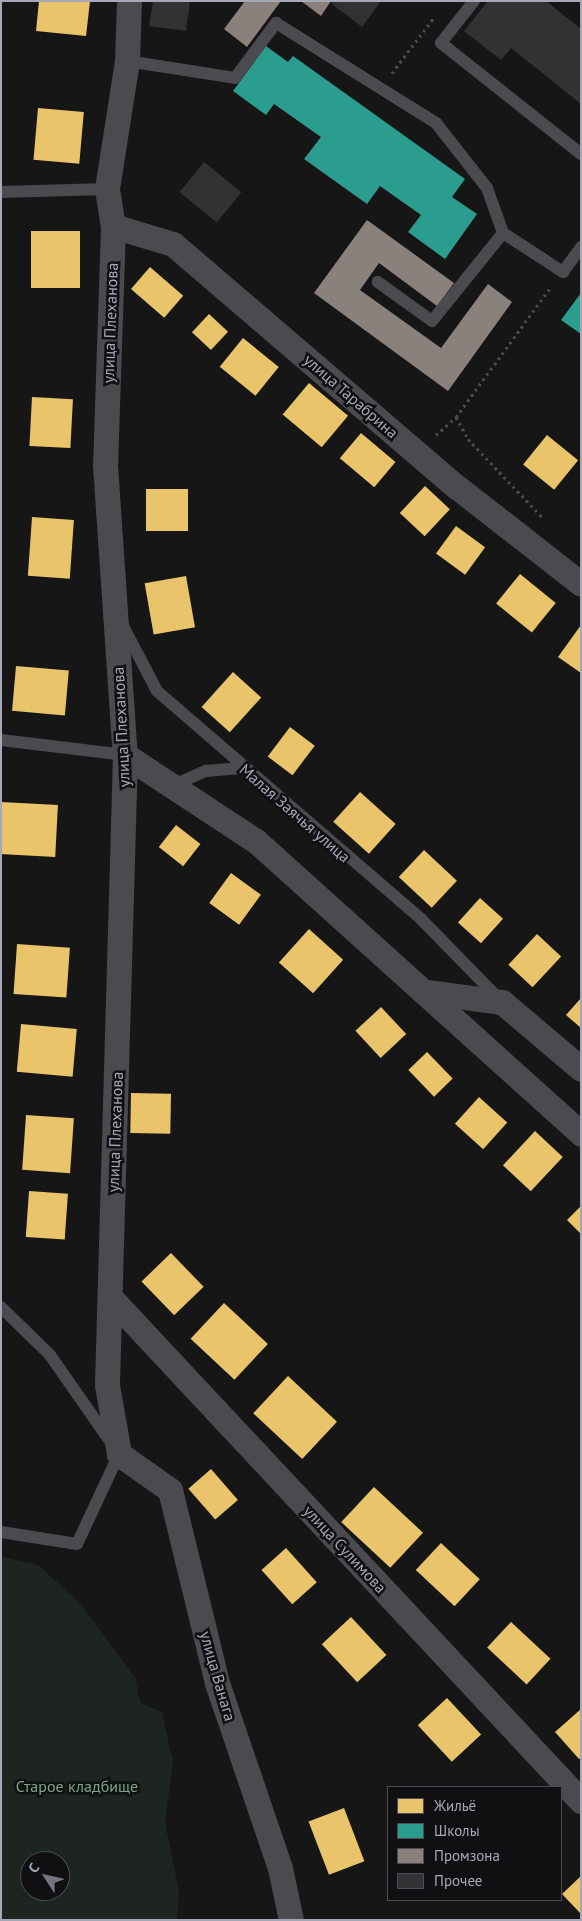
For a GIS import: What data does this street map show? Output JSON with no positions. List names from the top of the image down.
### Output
{
  "streets": {
    "street": [
      "улица Плеханова",
      "улица Тарабрина",
      "Малая Заячья улица",
      "улица Сулимова",
      "улица Ванага"
    ]
  },
  "crossings": [
    ["улица Плеханова", "улица Тарабрина"],
    ["улица Плеханова", "Малая Заячья улица"],
    ["улица Плеханова", "улица Сулимова"],
    ["улица Плеханова", "улица Ванага"]
  ],
  "parks": ["Старое кладбище"],
  "legend": [
    "Жильё",
    "Школы",
    "Промзона",
    "Прочее"
  ],
  "north": "top left"
}
